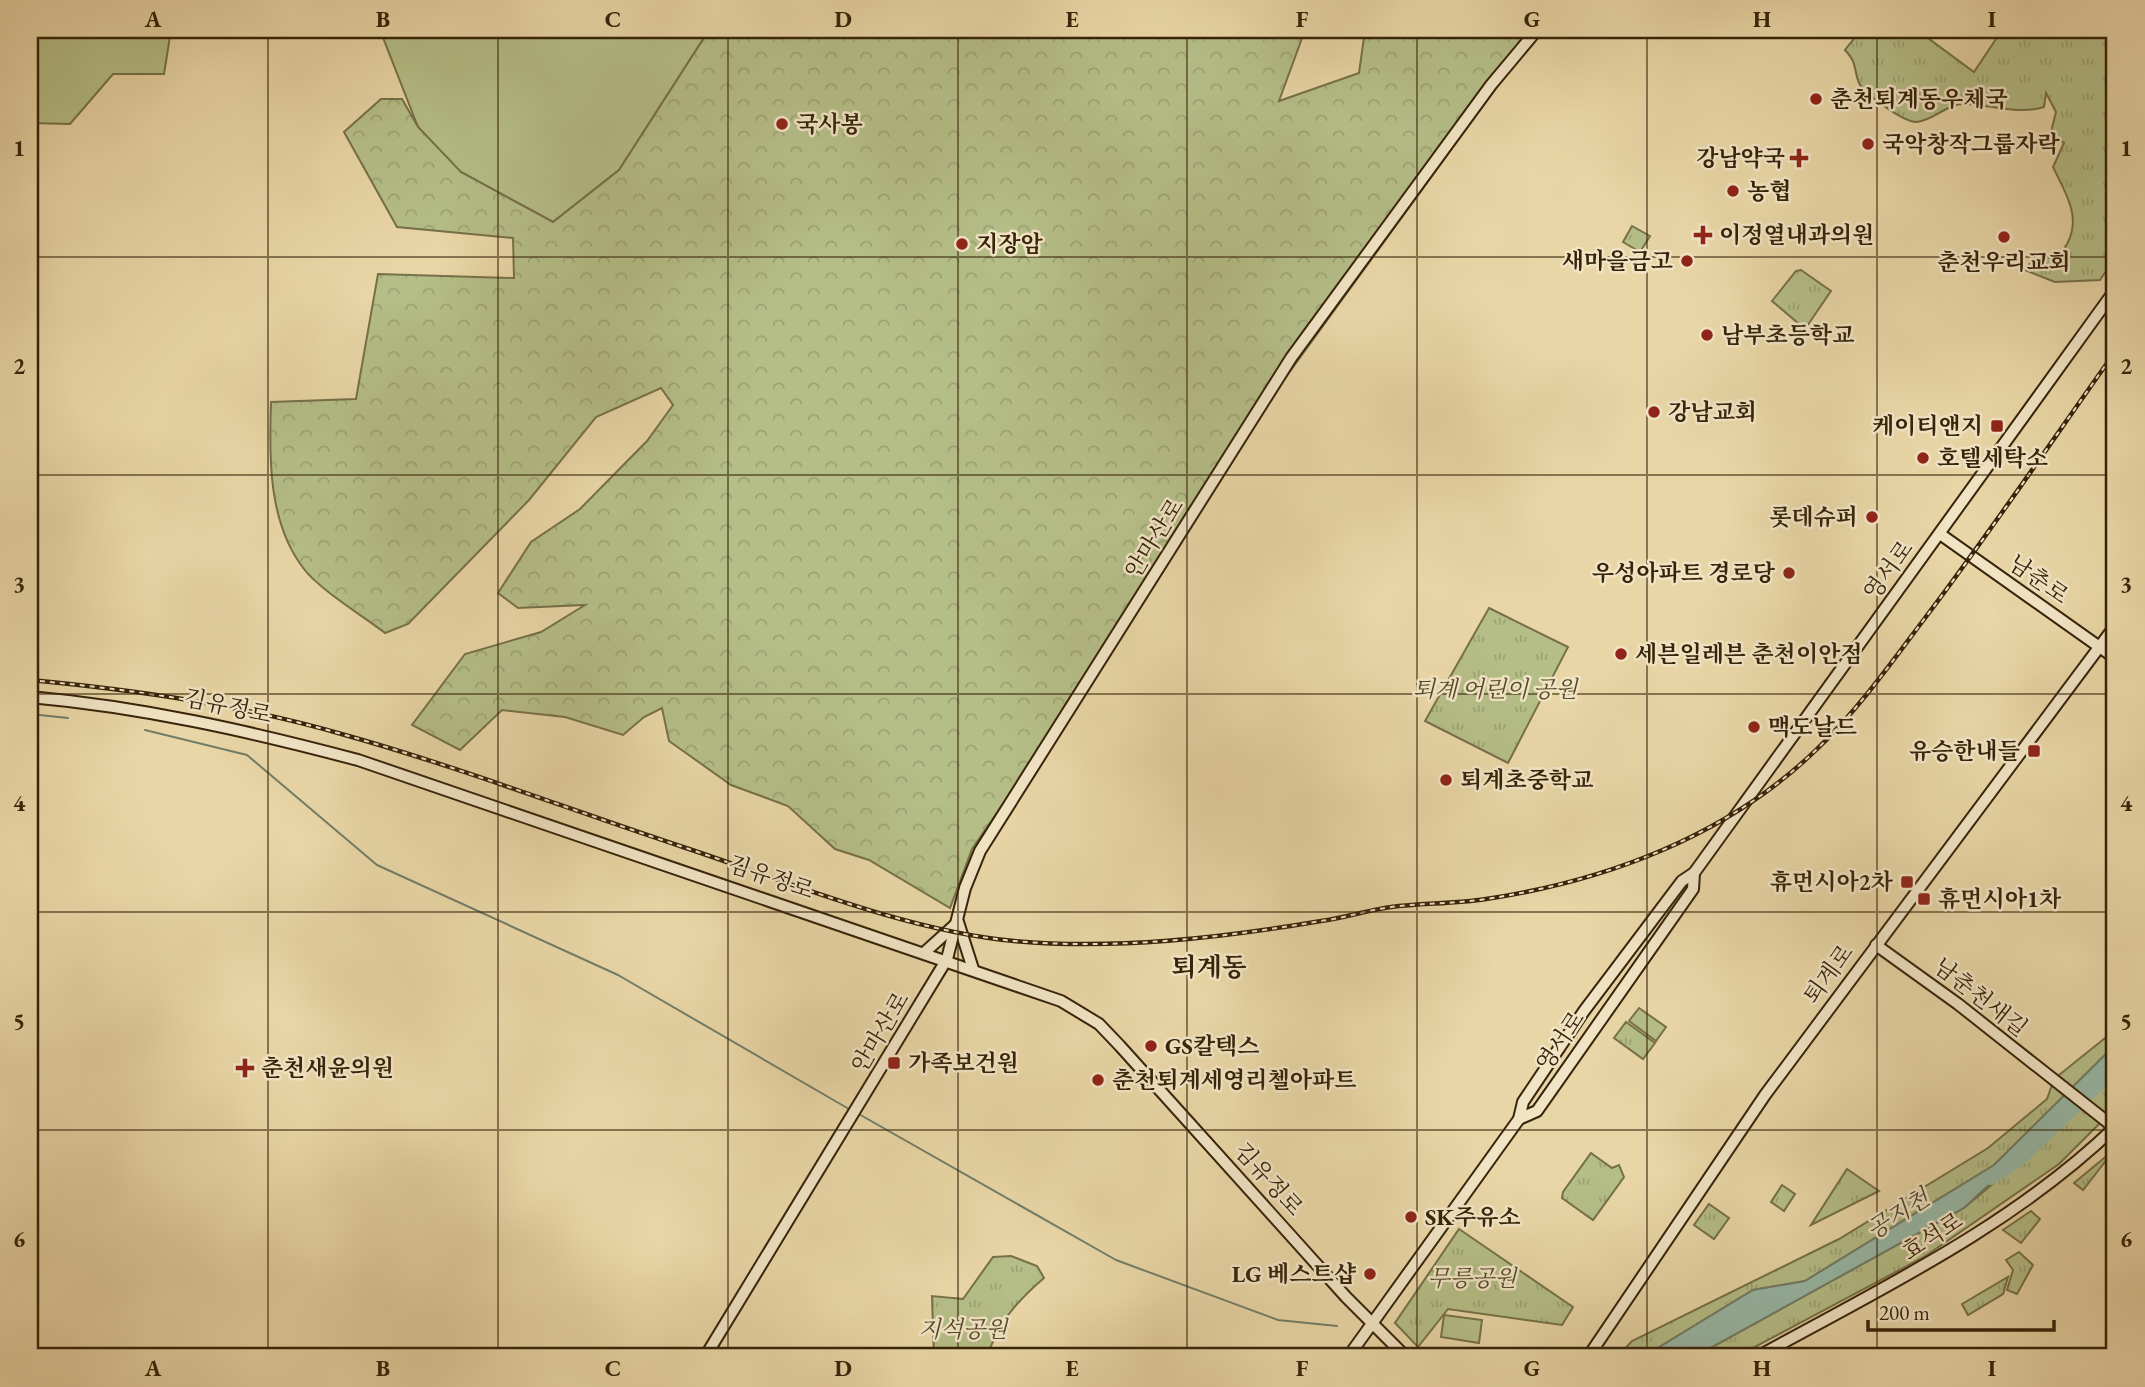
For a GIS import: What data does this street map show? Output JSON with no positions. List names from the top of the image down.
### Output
{
  "streets": {
    "street": [
      "안마산로",
      "영서로",
      "남춘로",
      "김유정로",
      "퇴계로",
      "남춘천새길",
      "효석로"
    ]
  },
  "crossings": [
    ["안마산로", "김유정로"],
    ["영서로", "남춘로"],
    ["영서로", "김유정로"],
    ["남춘로", "퇴계로"],
    ["퇴계로", "남춘천새길"],
    ["남춘천새길", "효석로"]
  ],
  "districts": ["퇴계동"],
  "water": ["공지천"],
  "parks": ["퇴계 어린이 공원", "무릉공원", "지석공원"],
  "places": {
    "other": [
      "춘천퇴계동우체국",
      "국사봉",
      "국악창작그룹자락",
      "농협",
      "춘천우리교회",
      "지장암",
      "새마을금고",
      "남부초등학교",
      "강남교회",
      "호텔세탁소",
      "롯데슈퍼",
      "우성아파트 경로당",
      "세븐일레븐 춘천이안점",
      "맥도날드",
      "퇴계초중학교",
      "GS칼텍스",
      "춘천퇴계세영리첼아파트",
      "SK주유소",
      "LG 베스트샵"
    ],
    "health": ["강남약국", "이정열내과의원", "춘천새윤의원"],
    "transit": [
      "케이티앤지",
      "유승한내들",
      "휴먼시아2차",
      "휴먼시아1차",
      "가족보건원"
    ]
  },
  "scale_bar": "200 m",
  "grid": {
    "columns": [
      "A",
      "B",
      "C",
      "D",
      "E",
      "F",
      "G",
      "H",
      "I"
    ],
    "rows": [
      "1",
      "2",
      "3",
      "4",
      "5",
      "6"
    ]
  }
}
